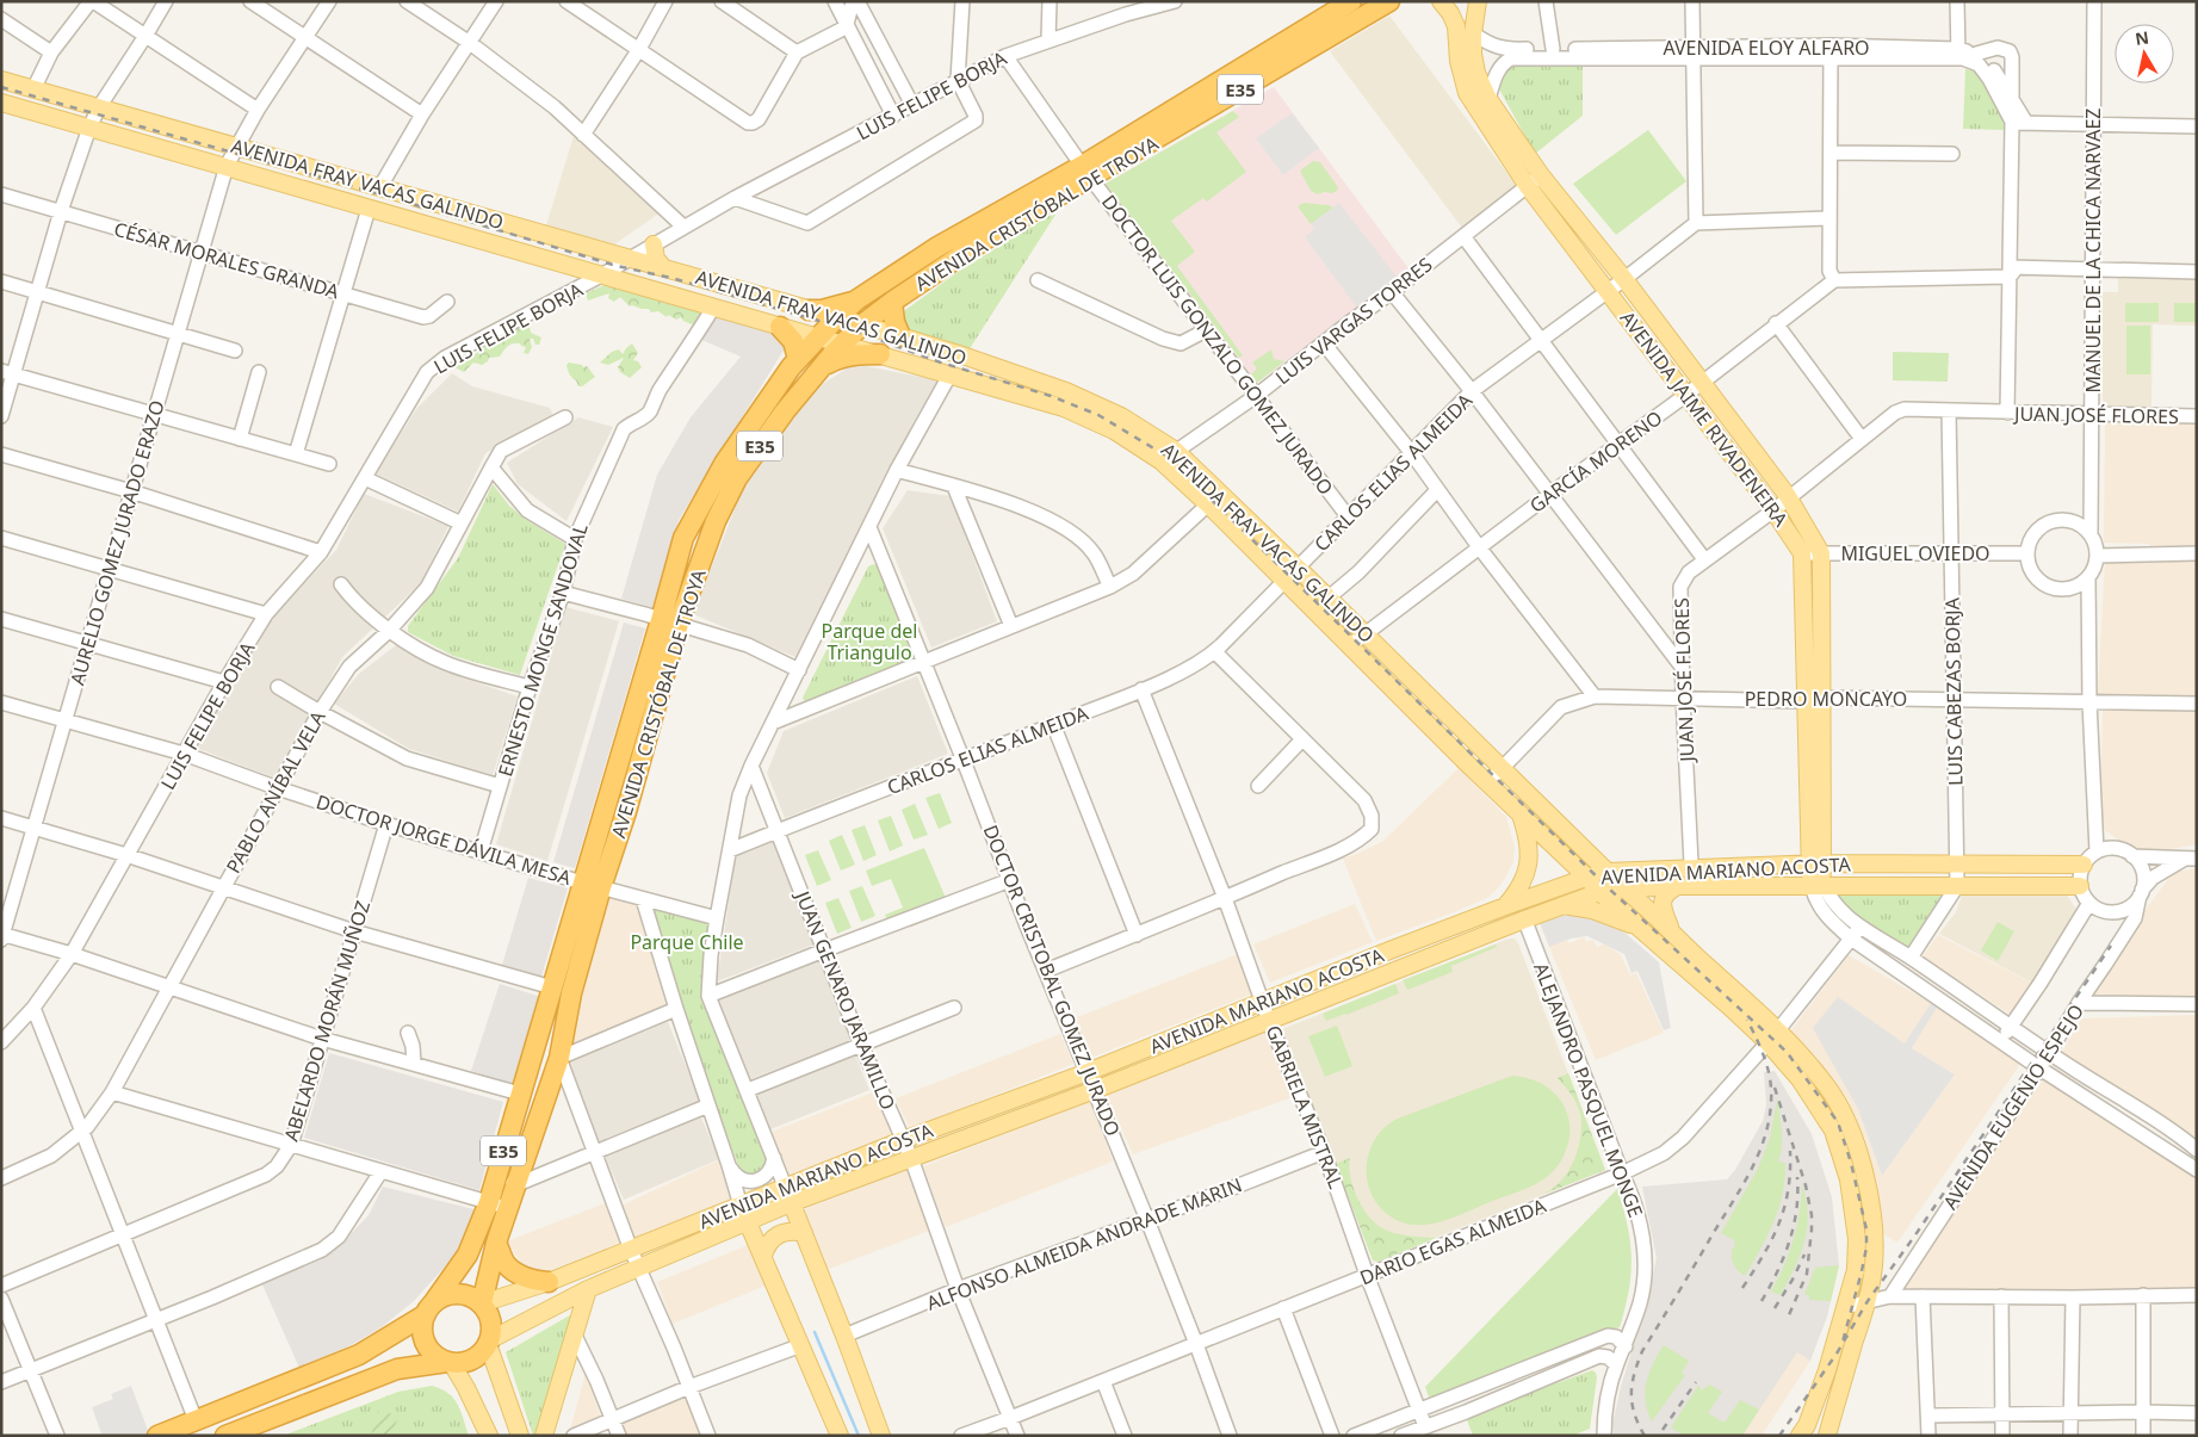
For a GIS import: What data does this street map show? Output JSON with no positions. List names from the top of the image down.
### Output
{
  "streets": {
    "highway": ["E35", "AVENIDA CRISTÓBAL DE TROYA"],
    "main road": ["AVENIDA FRAY VACAS GALINDO", "AVENIDA JAIME RIVADENEIRA", "AVENIDA MARIANO ACOSTA"],
    "street": [
      "AVENIDA ELOY ALFARO",
      "LUIS FELIPE BORJA",
      "MANUEL DE LA CHICA NARVAEZ",
      "CÉSAR MORALES GRANDA",
      "LUIS VARGAS TORRES",
      "DOCTOR LUIS GONZALO GOMEZ JURADO",
      "JUAN JOSÉ FLORES",
      "GARCÍA MORENO",
      "CARLOS ELIAS ALMEIDA",
      "AURELIO GOMEZ JURADO ERAZO",
      "MIGUEL OVIEDO",
      "ERNESTO MONGE SANDOVAL",
      "LUIS CABEZAS BORJA",
      "PEDRO MONCAYO",
      "PABLO ANÍBAL VELA",
      "DOCTOR JORGE DÁVILA MESA",
      "DOCTOR CRISTOBAL GOMEZ JURADO",
      "JUAN GENARO JARAMILLO",
      "ABELARDO MORÁN MUÑOZ",
      "ALEJANDRO PASQUEL MONGE",
      "GABRIELA MISTRAL",
      "AVENIDA EUGENIO ESPEJO",
      "DARIO EGAS ALMEIDA",
      "ALFONSO ALMEIDA ANDRADE MARIN"
    ]
  },
  "crossings": [
    ["AVENIDA ELOY ALFARO", "AVENIDA JAIME RIVADENEIRA"],
    ["E35", "AVENIDA CRISTÓBAL DE TROYA"],
    ["E35", "AVENIDA MARIANO ACOSTA"],
    ["LUIS FELIPE BORJA", "AVENIDA FRAY VACAS GALINDO"],
    ["LUIS FELIPE BORJA", "DOCTOR LUIS GONZALO GOMEZ JURADO"],
    ["LUIS FELIPE BORJA", "DOCTOR JORGE DÁVILA MESA"],
    ["AVENIDA FRAY VACAS GALINDO", "AVENIDA CRISTÓBAL DE TROYA"],
    ["AVENIDA FRAY VACAS GALINDO", "LUIS VARGAS TORRES"],
    ["AVENIDA FRAY VACAS GALINDO", "GARCÍA MORENO"],
    ["AVENIDA FRAY VACAS GALINDO", "CARLOS ELIAS ALMEIDA"],
    ["AVENIDA FRAY VACAS GALINDO", "AURELIO GOMEZ JURADO ERAZO"],
    ["AVENIDA FRAY VACAS GALINDO", "ERNESTO MONGE SANDOVAL"],
    ["AVENIDA FRAY VACAS GALINDO", "PEDRO MONCAYO"],
    ["AVENIDA FRAY VACAS GALINDO", "AVENIDA MARIANO ACOSTA"],
    ["AVENIDA FRAY VACAS GALINDO", "DARIO EGAS ALMEIDA"],
    ["AVENIDA CRISTÓBAL DE TROYA", "DOCTOR LUIS GONZALO GOMEZ JURADO"],
    ["AVENIDA CRISTÓBAL DE TROYA", "DOCTOR JORGE DÁVILA MESA"],
    ["AVENIDA CRISTÓBAL DE TROYA", "AVENIDA MARIANO ACOSTA"],
    ["MANUEL DE LA CHICA NARVAEZ", "JUAN JOSÉ FLORES"],
    ["MANUEL DE LA CHICA NARVAEZ", "MIGUEL OVIEDO"],
    ["CÉSAR MORALES GRANDA", "AURELIO GOMEZ JURADO ERAZO"],
    ["LUIS VARGAS TORRES", "DOCTOR LUIS GONZALO GOMEZ JURADO"],
    ["LUIS VARGAS TORRES", "AVENIDA JAIME RIVADENEIRA"],
    ["DOCTOR LUIS GONZALO GOMEZ JURADO", "CARLOS ELIAS ALMEIDA"],
    ["JUAN JOSÉ FLORES", "AVENIDA JAIME RIVADENEIRA"],
    ["JUAN JOSÉ FLORES", "LUIS CABEZAS BORJA"],
    ["JUAN JOSÉ FLORES", "PEDRO MONCAYO"],
    ["JUAN JOSÉ FLORES", "AVENIDA MARIANO ACOSTA"],
    ["AVENIDA JAIME RIVADENEIRA", "GARCÍA MORENO"],
    ["AVENIDA JAIME RIVADENEIRA", "CARLOS ELIAS ALMEIDA"],
    ["AVENIDA JAIME RIVADENEIRA", "MIGUEL OVIEDO"],
    ["AVENIDA JAIME RIVADENEIRA", "PEDRO MONCAYO"],
    ["AVENIDA JAIME RIVADENEIRA", "AVENIDA MARIANO ACOSTA"],
    ["CARLOS ELIAS ALMEIDA", "DOCTOR CRISTOBAL GOMEZ JURADO"],
    ["CARLOS ELIAS ALMEIDA", "JUAN GENARO JARAMILLO"],
    ["CARLOS ELIAS ALMEIDA", "GABRIELA MISTRAL"],
    ["AURELIO GOMEZ JURADO ERAZO", "DOCTOR JORGE DÁVILA MESA"],
    ["MIGUEL OVIEDO", "LUIS CABEZAS BORJA"],
    ["ERNESTO MONGE SANDOVAL", "DOCTOR JORGE DÁVILA MESA"],
    ["LUIS CABEZAS BORJA", "PEDRO MONCAYO"],
    ["LUIS CABEZAS BORJA", "AVENIDA MARIANO ACOSTA"],
    ["PABLO ANÍBAL VELA", "DOCTOR JORGE DÁVILA MESA"],
    ["DOCTOR JORGE DÁVILA MESA", "ABELARDO MORÁN MUÑOZ"],
    ["AVENIDA MARIANO ACOSTA", "DOCTOR CRISTOBAL GOMEZ JURADO"],
    ["AVENIDA MARIANO ACOSTA", "JUAN GENARO JARAMILLO"],
    ["AVENIDA MARIANO ACOSTA", "ALEJANDRO PASQUEL MONGE"],
    ["AVENIDA MARIANO ACOSTA", "GABRIELA MISTRAL"],
    ["AVENIDA MARIANO ACOSTA", "AVENIDA EUGENIO ESPEJO"],
    ["DOCTOR CRISTOBAL GOMEZ JURADO", "DARIO EGAS ALMEIDA"],
    ["DOCTOR CRISTOBAL GOMEZ JURADO", "ALFONSO ALMEIDA ANDRADE MARIN"],
    ["JUAN GENARO JARAMILLO", "DARIO EGAS ALMEIDA"],
    ["JUAN GENARO JARAMILLO", "ALFONSO ALMEIDA ANDRADE MARIN"],
    ["ALEJANDRO PASQUEL MONGE", "DARIO EGAS ALMEIDA"],
    ["GABRIELA MISTRAL", "DARIO EGAS ALMEIDA"],
    ["GABRIELA MISTRAL", "ALFONSO ALMEIDA ANDRADE MARIN"]
  ],
  "parks": ["Parque del Triangulo", "Parque Chile"],
  "north": "top"
}
